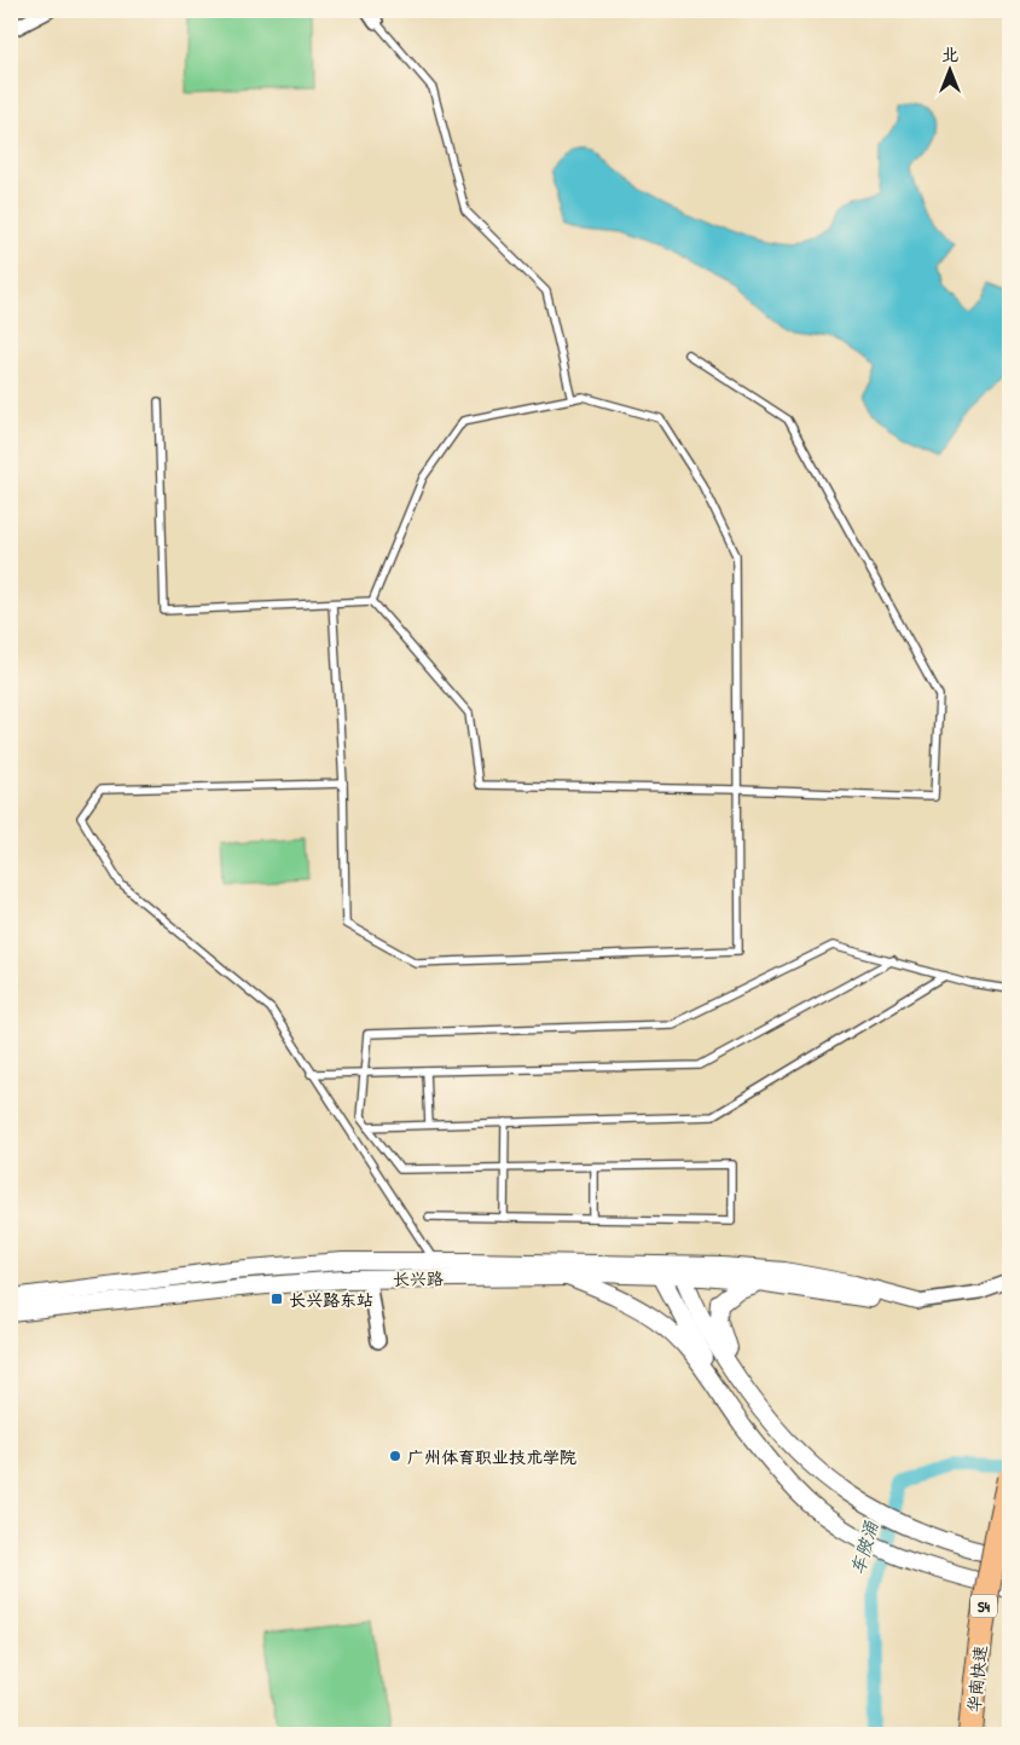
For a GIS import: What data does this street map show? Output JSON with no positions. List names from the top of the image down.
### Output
{
  "streets": {
    "highway": ["S4", "华南快速"],
    "street": ["长兴路"]
  },
  "water": ["车陂涌"],
  "places": {
    "transit": ["长兴路东站"],
    "other": ["广州体育职业技术学院"]
  },
  "north": "top"
}
